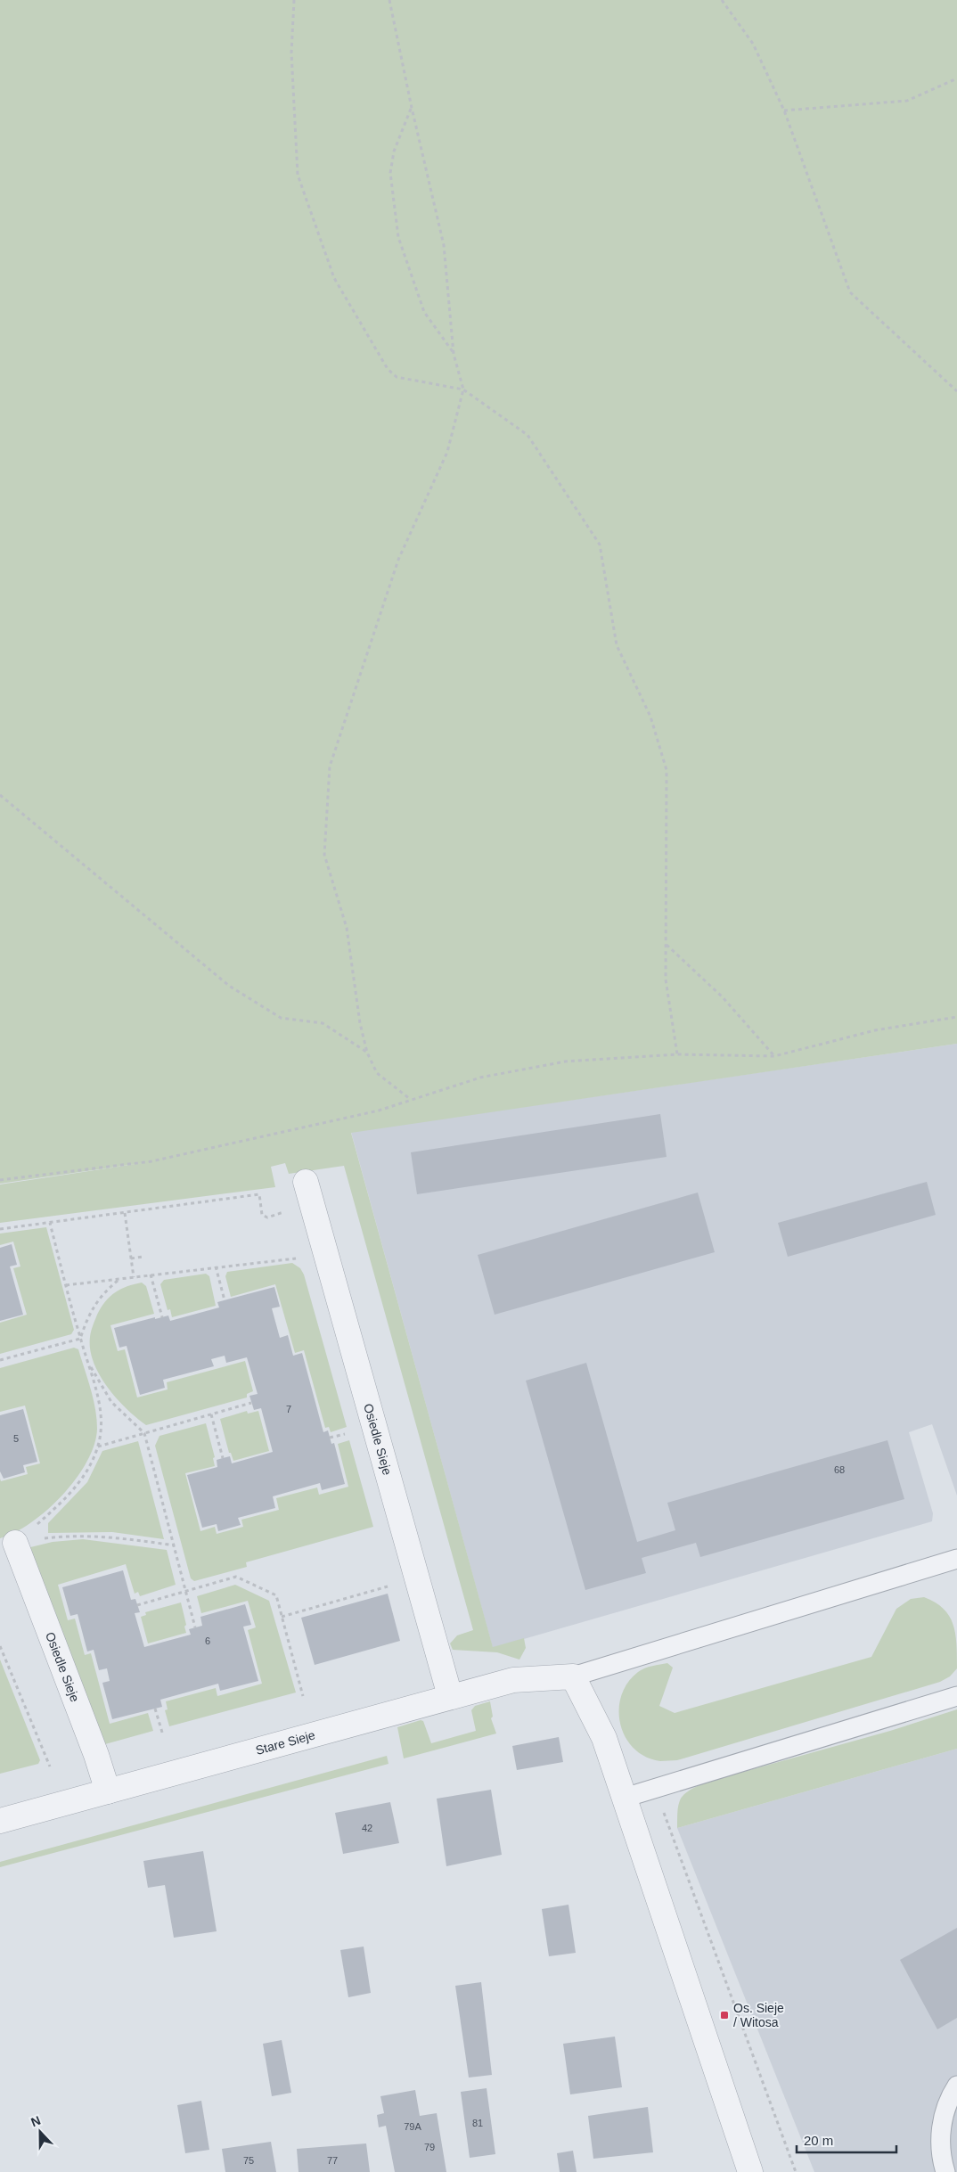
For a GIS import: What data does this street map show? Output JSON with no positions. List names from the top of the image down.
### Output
{
  "streets": {
    "street": ["Osiedle Sieje", "Stare Sieje"]
  },
  "crossings": [
    ["Osiedle Sieje", "Stare Sieje"]
  ],
  "places": {
    "transit": ["Os. Sieje / Witosa"]
  },
  "house_numbers": [
    "7",
    "5",
    "68",
    "6",
    "42",
    "81",
    "79A",
    "79",
    "75",
    "77"
  ],
  "scale_bar": "20 m",
  "north": "top"
}
